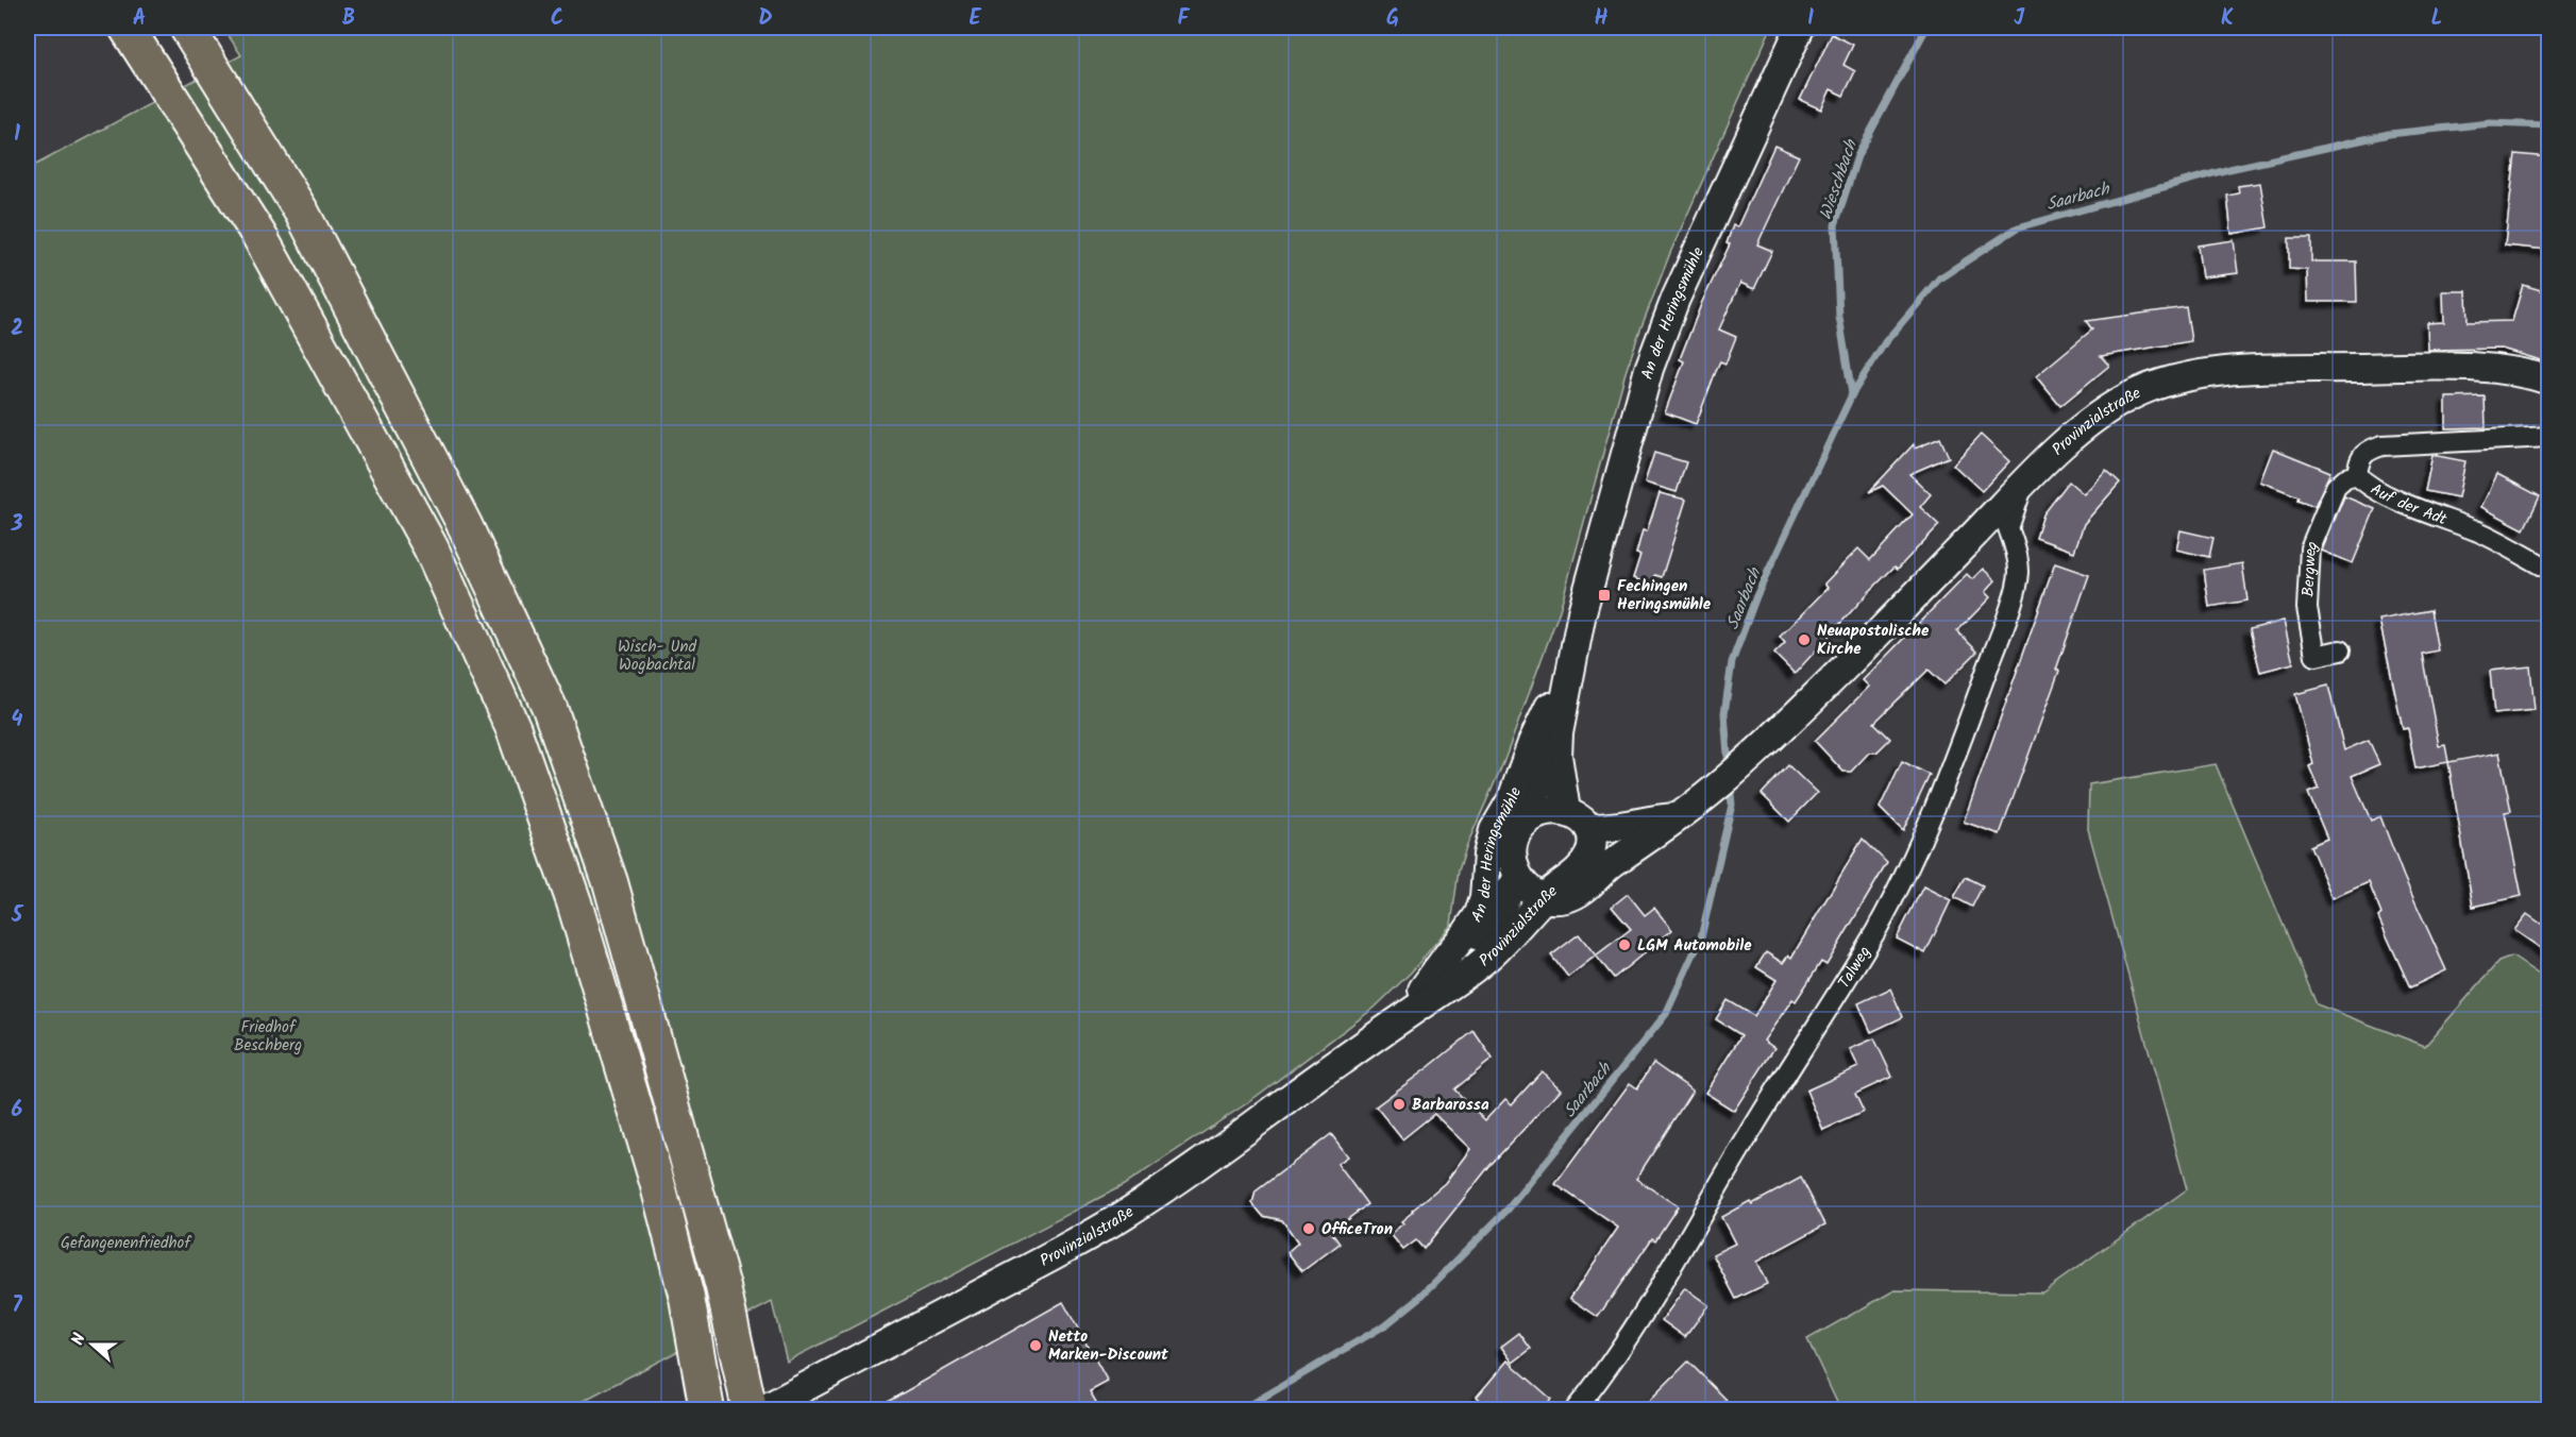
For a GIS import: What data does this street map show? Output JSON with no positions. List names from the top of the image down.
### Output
{
  "streets": {
    "main road": ["An der Heringsmühle", "Provinzialstraße"],
    "street": ["Auf der Adt", "Bergweg", "Talweg"]
  },
  "crossings": [
    ["An der Heringsmühle", "Provinzialstraße"],
    ["Provinzialstraße", "Talweg"],
    ["Auf der Adt", "Bergweg"]
  ],
  "water": ["Wieschbach", "Saarbach"],
  "parks": ["Wisch- Und Wogbachtal", "Friedhof Beschberg", "Gefangenenfriedhof"],
  "places": {
    "transit": ["Fechingen Heringsmühle"],
    "other": [
      "Neuapostolische Kirche",
      "LGM Automobile",
      "Barbarossa",
      "OfficeTron",
      "Netto Marken-Discount"
    ]
  },
  "north": "left",
  "grid": {
    "columns": [
      "A",
      "B",
      "C",
      "D",
      "E",
      "F",
      "G",
      "H",
      "I",
      "J",
      "K",
      "L"
    ],
    "rows": [
      "1",
      "2",
      "3",
      "4",
      "5",
      "6",
      "7"
    ]
  }
}
